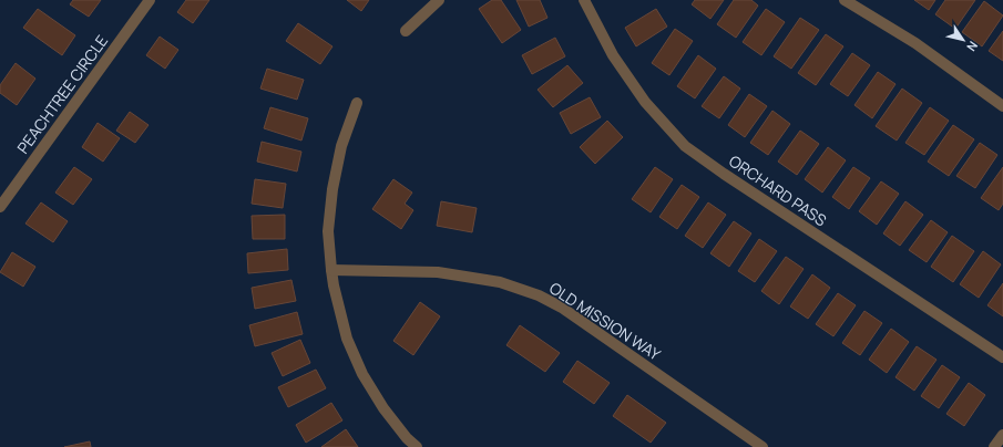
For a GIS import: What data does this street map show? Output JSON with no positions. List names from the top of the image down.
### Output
{
  "streets": {
    "street": ["PEACHTREE CIRCLE", "ORCHARD PASS", "OLD MISSION WAY"]
  },
  "north": "bottom right"
}
